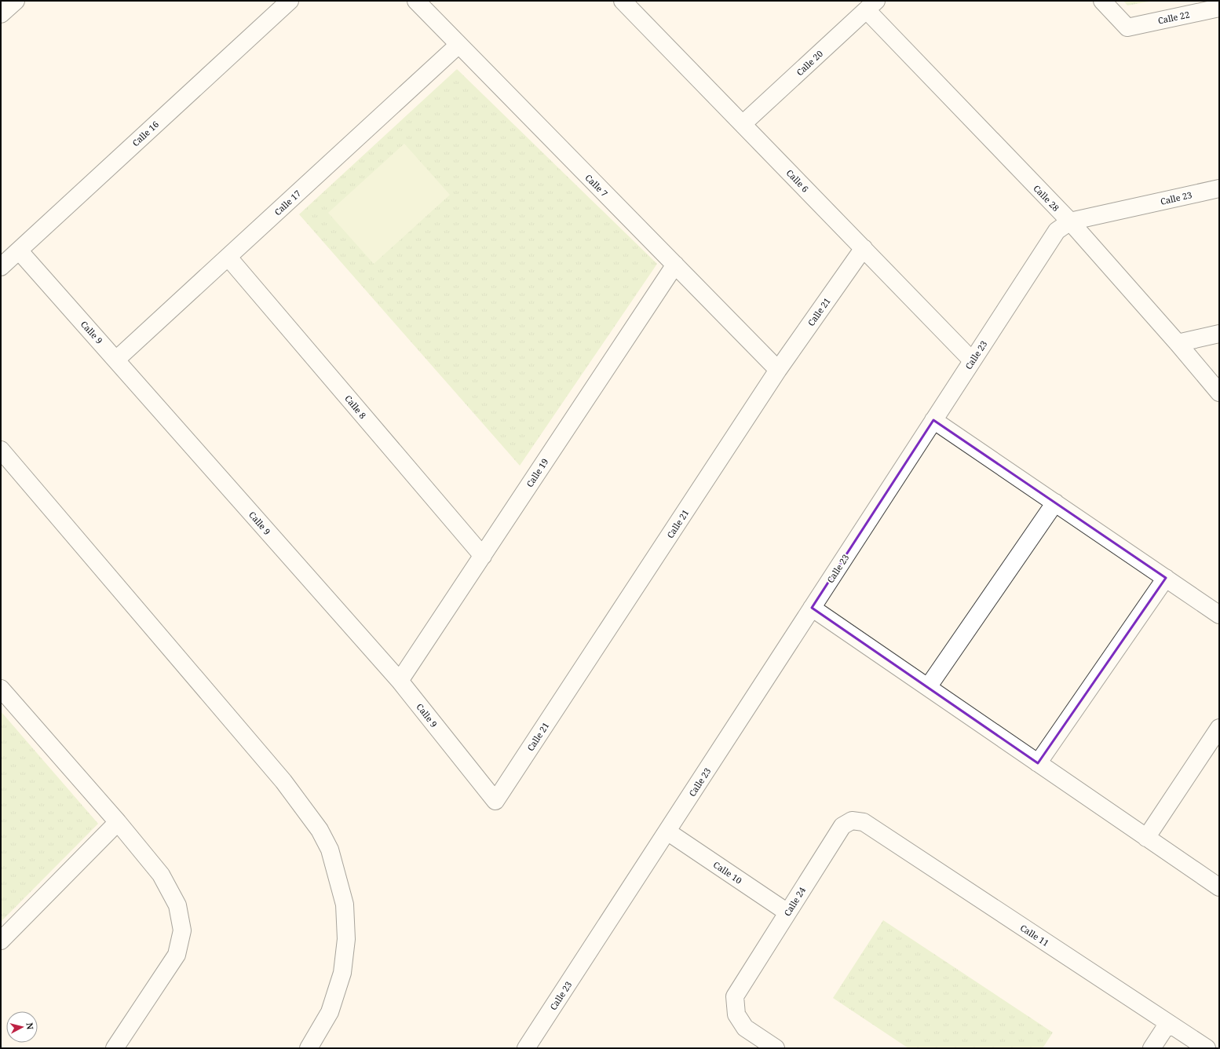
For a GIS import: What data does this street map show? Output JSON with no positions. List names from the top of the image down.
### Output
{
  "streets": {
    "street": [
      "Calle 22",
      "Calle 20",
      "Calle 16",
      "Calle 6",
      "Calle 7",
      "Calle 28",
      "Calle 23",
      "Calle 17",
      "Calle 21",
      "Calle 9",
      "Calle 8",
      "Calle 19",
      "Calle 10",
      "Calle 24",
      "Calle 11"
    ]
  },
  "crossings": [
    ["Calle 20", "Calle 6"],
    ["Calle 20", "Calle 28"],
    ["Calle 16", "Calle 9"],
    ["Calle 6", "Calle 23"],
    ["Calle 6", "Calle 21"],
    ["Calle 7", "Calle 17"],
    ["Calle 7", "Calle 21"],
    ["Calle 7", "Calle 19"],
    ["Calle 28", "Calle 23"],
    ["Calle 23", "Calle 10"],
    ["Calle 17", "Calle 9"],
    ["Calle 17", "Calle 8"],
    ["Calle 21", "Calle 9"],
    ["Calle 9", "Calle 19"],
    ["Calle 8", "Calle 19"],
    ["Calle 10", "Calle 24"],
    ["Calle 24", "Calle 11"]
  ],
  "north": "right"
}
